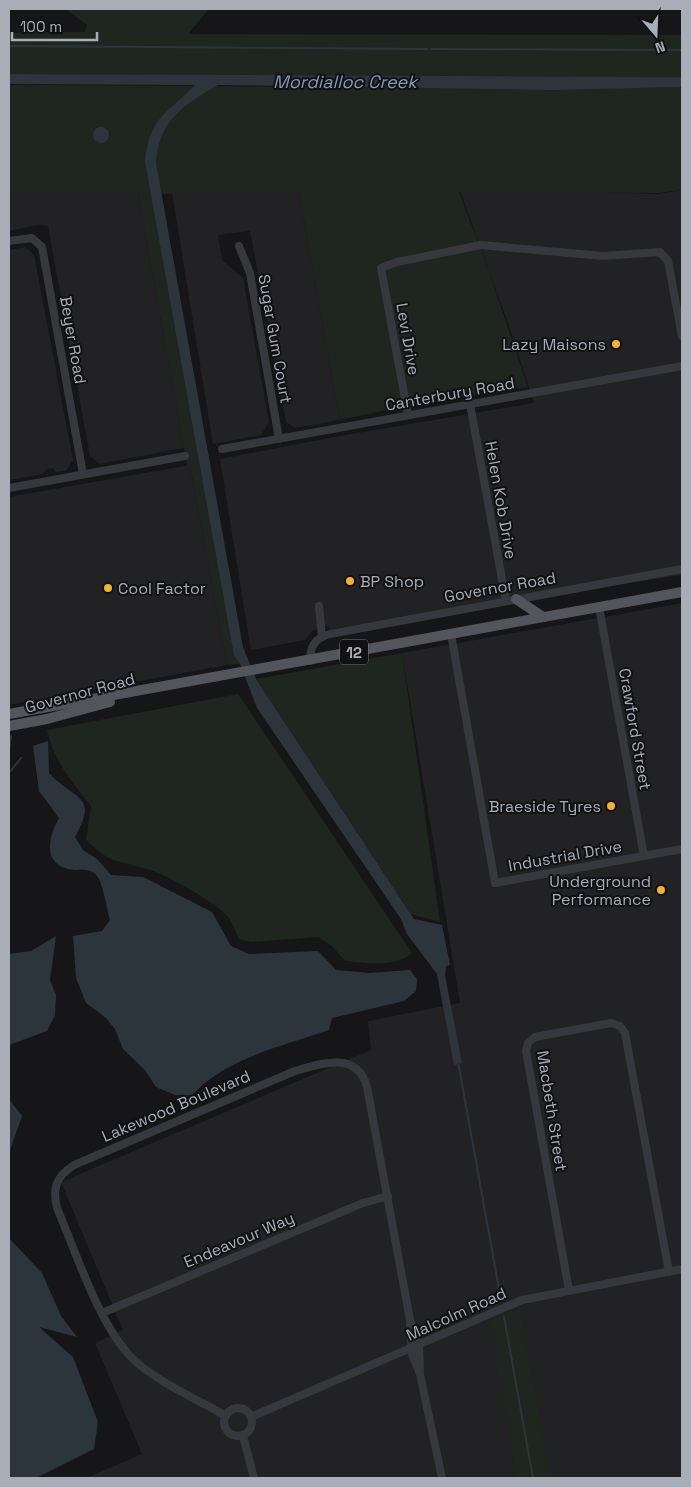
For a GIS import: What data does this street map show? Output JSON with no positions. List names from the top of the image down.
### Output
{
  "streets": {
    "main road": ["Governor Road", "12"],
    "street": [
      "Sugar Gum Court",
      "Levi Drive",
      "Beyer Road",
      "Canterbury Road",
      "Helen Kob Drive",
      "Crawford Street",
      "Industrial Drive",
      "Lakewood Boulevard",
      "Macbeth Street",
      "Endeavour Way",
      "Malcolm Road"
    ]
  },
  "crossings": [
    ["Sugar Gum Court", "Canterbury Road"],
    ["Levi Drive", "Canterbury Road"],
    ["Canterbury Road", "Helen Kob Drive"],
    ["Helen Kob Drive", "Governor Road"],
    ["Governor Road", "Crawford Street"],
    ["Governor Road", "Industrial Drive"],
    ["Crawford Street", "Industrial Drive"],
    ["Lakewood Boulevard", "Endeavour Way"],
    ["Lakewood Boulevard", "Malcolm Road"],
    ["Macbeth Street", "Malcolm Road"]
  ],
  "water": ["Mordialloc Creek"],
  "places": [
    "Lazy Maisons",
    "BP Shop",
    "Cool Factor",
    "Braeside Tyres",
    "Underground Performance"
  ],
  "scale_bar": "100 m",
  "north": "bottom"
}
